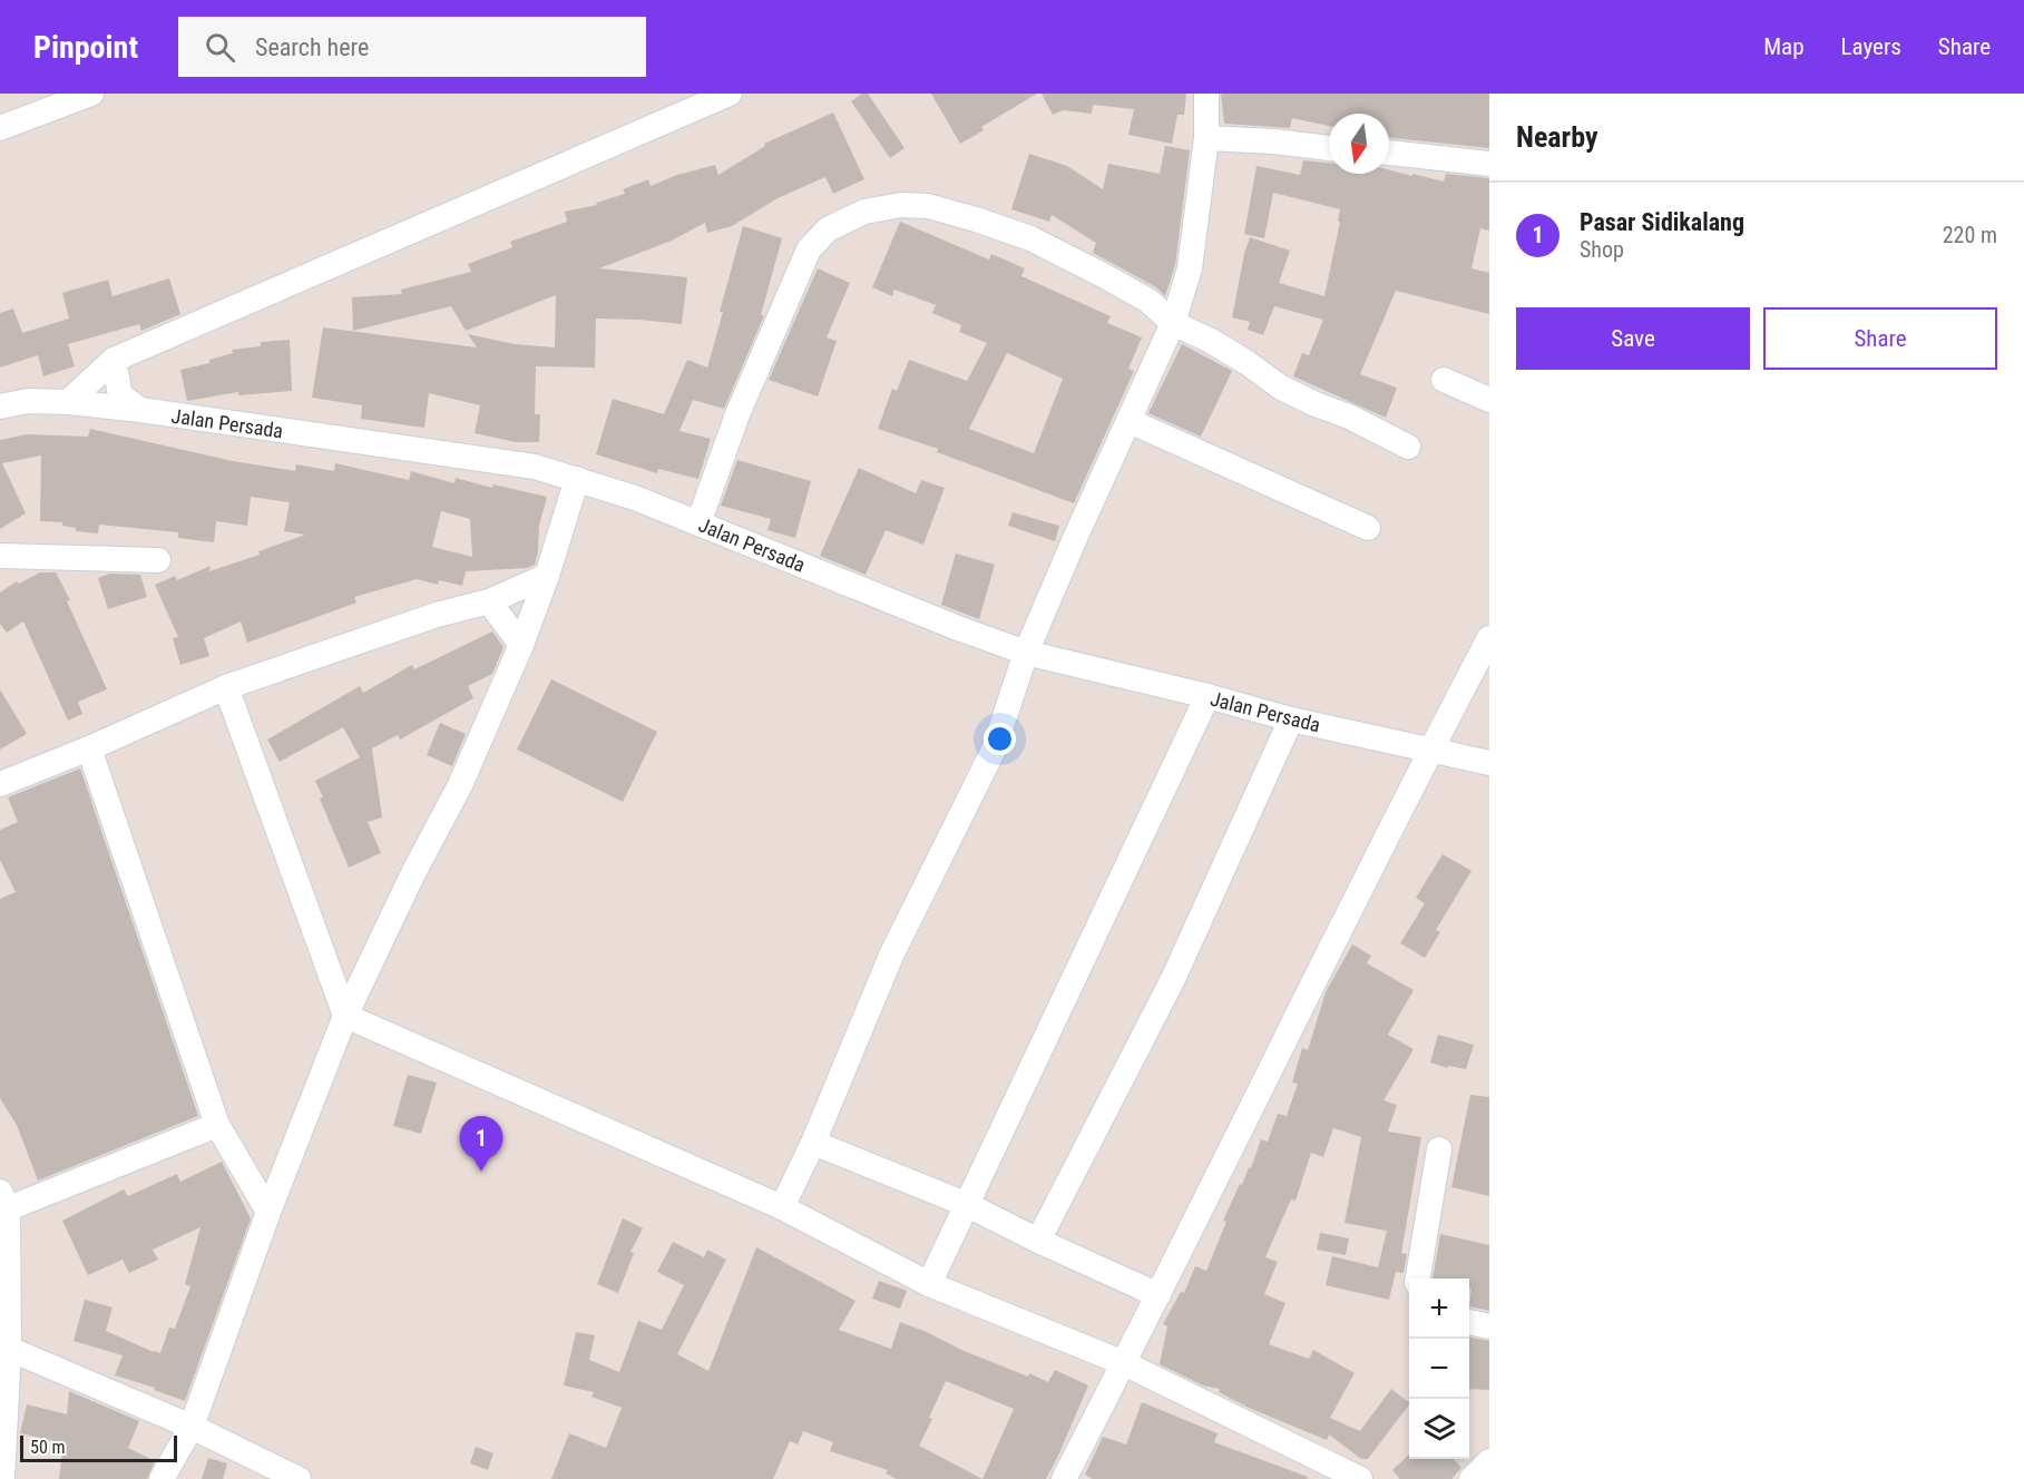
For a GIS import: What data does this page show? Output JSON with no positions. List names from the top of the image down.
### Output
{
  "streets": {
    "street": ["Jalan Persada"]
  },
  "scale_bar": "50 m",
  "north": "bottom",
  "page": {
    "header": "Pinpoint",
    "search": "Search here",
    "nav": ["Map", "Layers", "Share"],
    "heading": "Nearby",
    "list": [
      {
        "mark": "1",
        "name": "Pasar Sidikalang",
        "note": "Shop",
        "value": "220 m"
      }
    ],
    "buttons": ["Save", "Share"],
    "pins": "1",
    "map_buttons": ["+", "−"],
    "scale": "50 m"
  }
}
